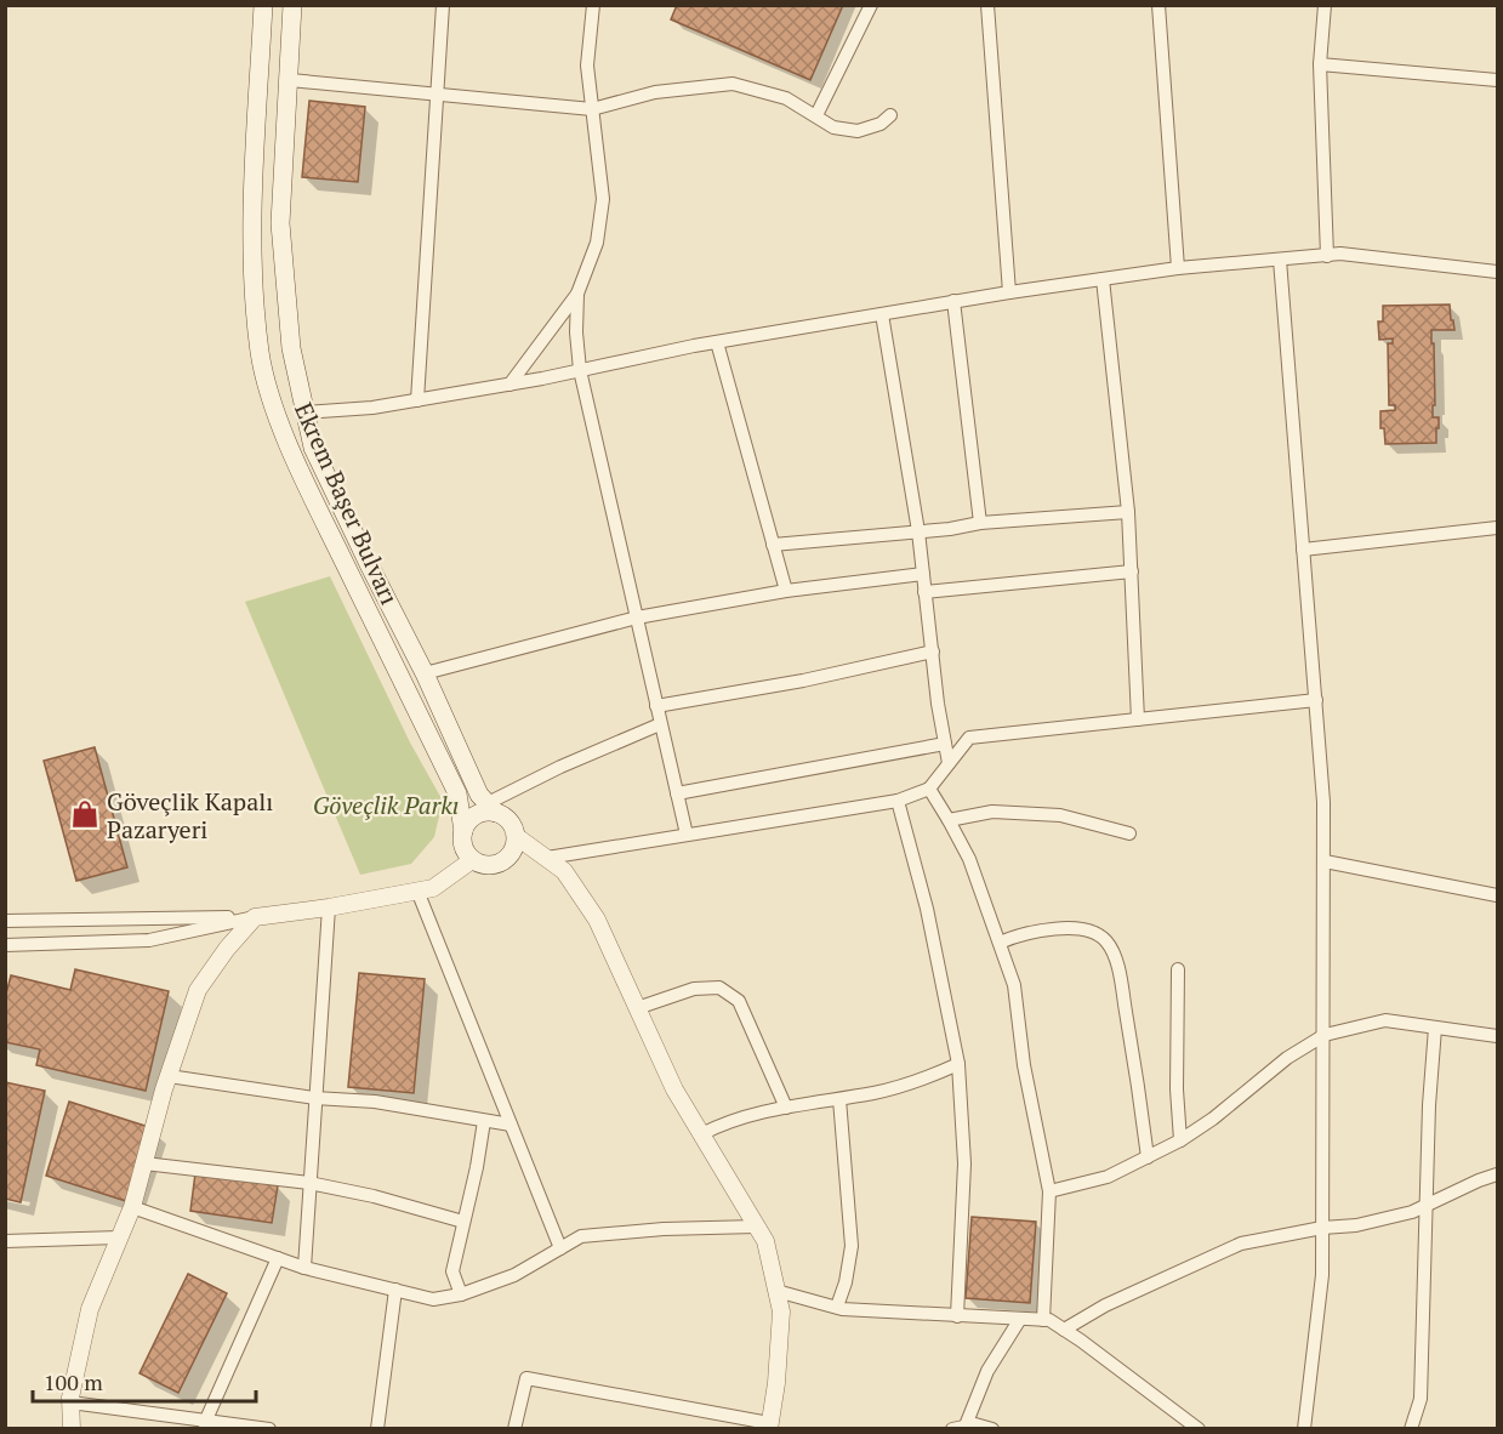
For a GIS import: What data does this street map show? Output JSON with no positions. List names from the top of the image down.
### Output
{
  "streets": {
    "main road": ["Ekrem Başer Bulvarı"]
  },
  "parks": ["Göveçlik Parkı"],
  "places": {
    "shop": ["Göveçlik Kapalı Pazaryeri"]
  },
  "scale_bar": "100 m"
}
